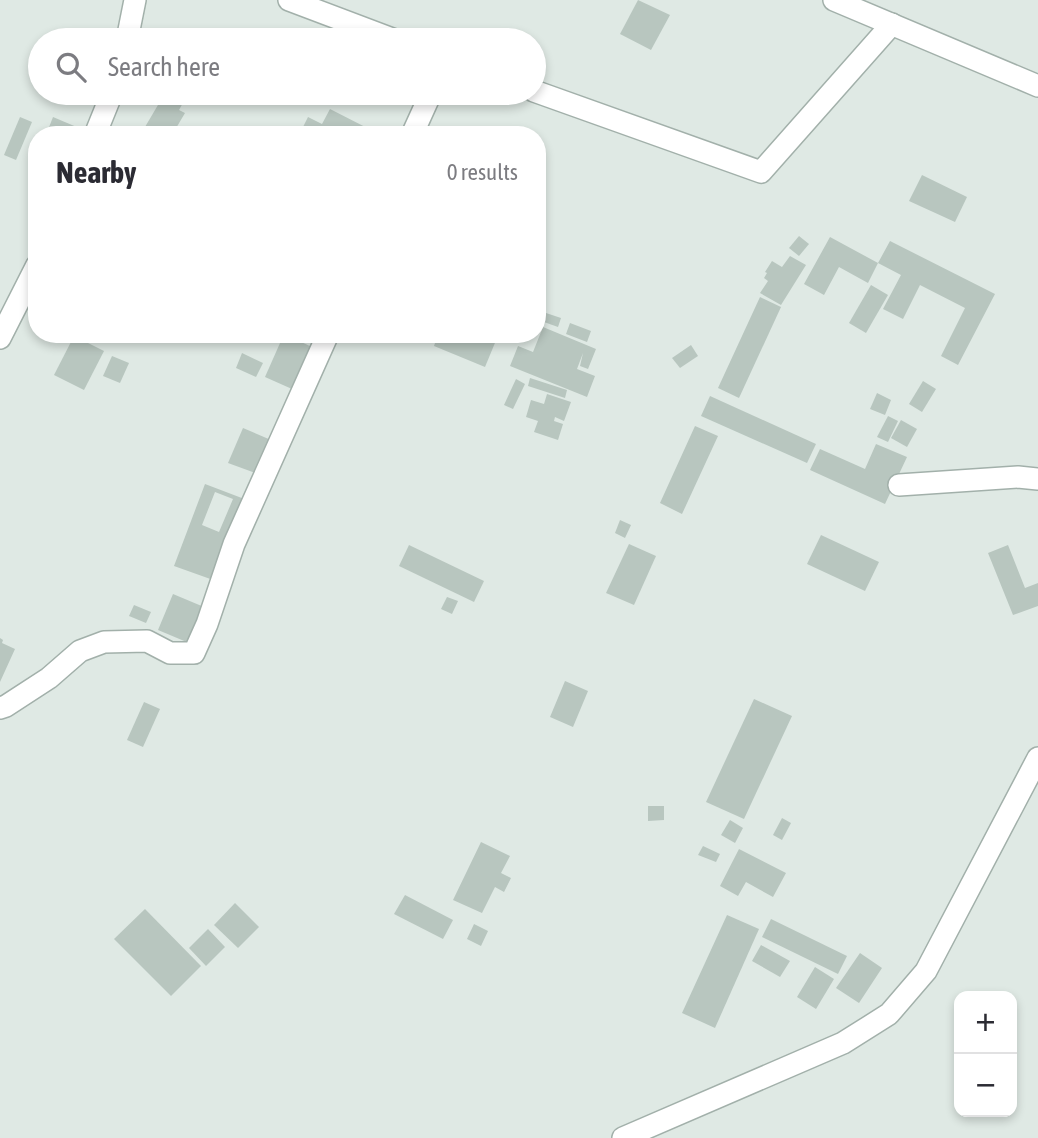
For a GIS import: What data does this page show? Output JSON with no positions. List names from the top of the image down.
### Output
{
  "page": {
    "search": "Search here",
    "heading": ["Nearby", "0 results"],
    "map_buttons": ["+", "−"]
  }
}
